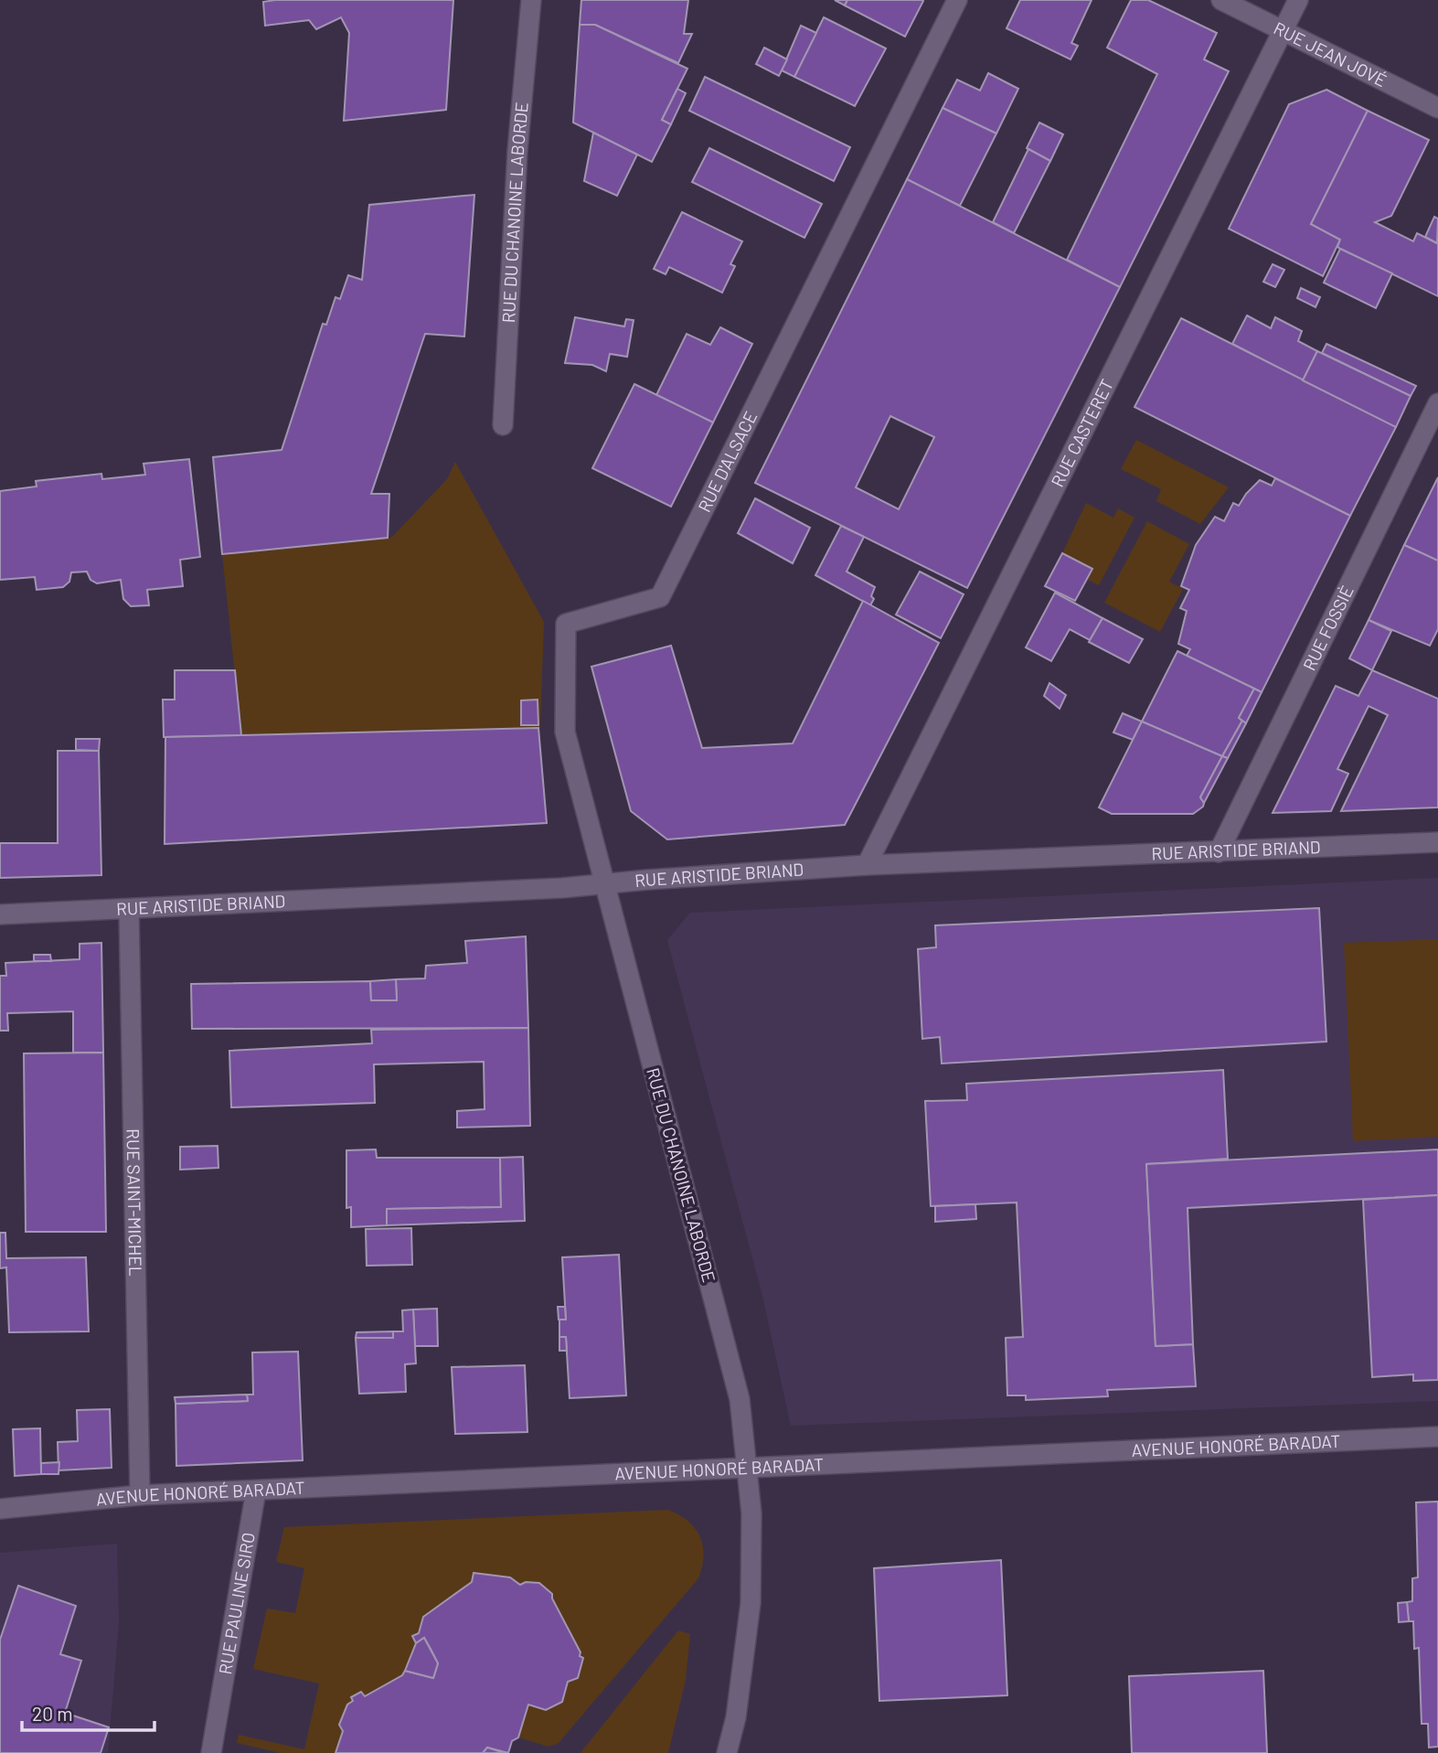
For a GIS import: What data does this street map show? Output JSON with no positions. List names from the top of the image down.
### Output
{
  "streets": {
    "street": [
      "RUE JEAN JOVÉ",
      "RUE DU CHANOINE LABORDE",
      "RUE CASTERET",
      "RUE D'ALSACE",
      "RUE FOSSIÈ",
      "RUE ARISTIDE BRIAND",
      "RUE SAINT-MICHEL",
      "AVENUE HONORÉ BARADAT",
      "RUE PAULINE SIRO"
    ]
  },
  "crossings": [
    ["RUE JEAN JOVÉ", "RUE CASTERET"],
    ["RUE DU CHANOINE LABORDE", "RUE D'ALSACE"],
    ["RUE DU CHANOINE LABORDE", "RUE ARISTIDE BRIAND"],
    ["RUE DU CHANOINE LABORDE", "AVENUE HONORÉ BARADAT"],
    ["RUE CASTERET", "RUE ARISTIDE BRIAND"],
    ["RUE D'ALSACE", "RUE ARISTIDE BRIAND"],
    ["RUE FOSSIÈ", "RUE ARISTIDE BRIAND"],
    ["RUE ARISTIDE BRIAND", "RUE SAINT-MICHEL"],
    ["RUE SAINT-MICHEL", "AVENUE HONORÉ BARADAT"],
    ["AVENUE HONORÉ BARADAT", "RUE PAULINE SIRO"]
  ],
  "scale_bar": "20 m"
}
